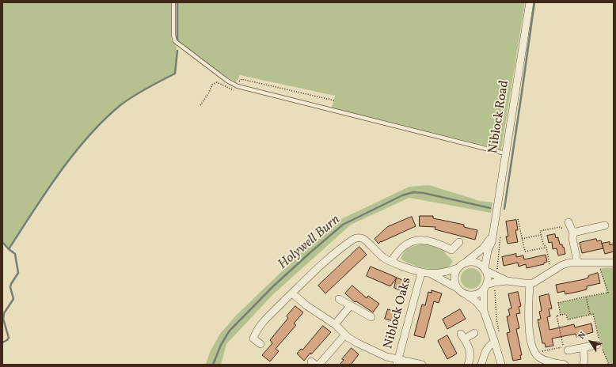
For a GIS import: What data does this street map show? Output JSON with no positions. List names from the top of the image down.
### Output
{
  "streets": {
    "street": ["Niblock Road", "Niblock Oaks"]
  },
  "crossings": [
    ["Niblock Road", "Niblock Oaks"]
  ],
  "water": ["Holywell Burn"],
  "north": "top left"
}
